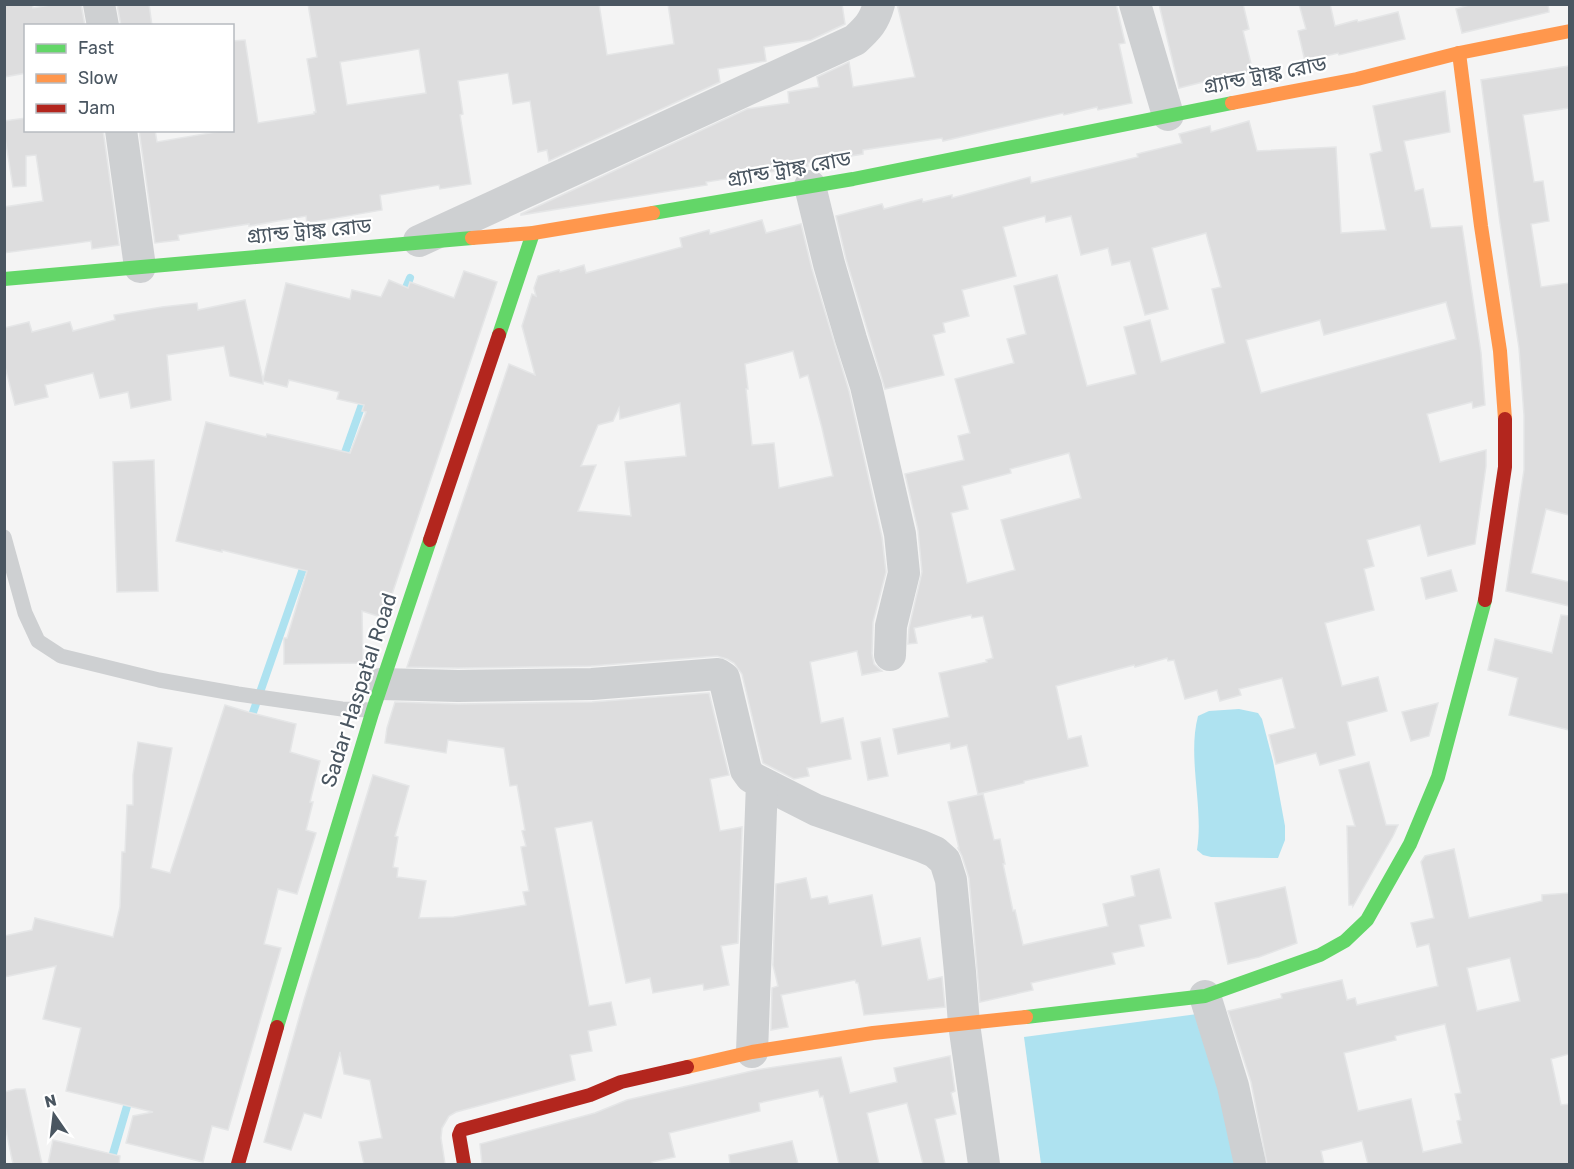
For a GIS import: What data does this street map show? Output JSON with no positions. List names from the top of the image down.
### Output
{
  "streets": {
    "main road": ["গ্র্যান্ড ট্রাঙ্ক রোড", "Sadar Haspatal Road"]
  },
  "crossings": [
    ["গ্র্যান্ড ট্রাঙ্ক রোড", "Sadar Haspatal Road"]
  ],
  "legend": ["Fast", "Slow", "Jam"],
  "north": "top"
}
